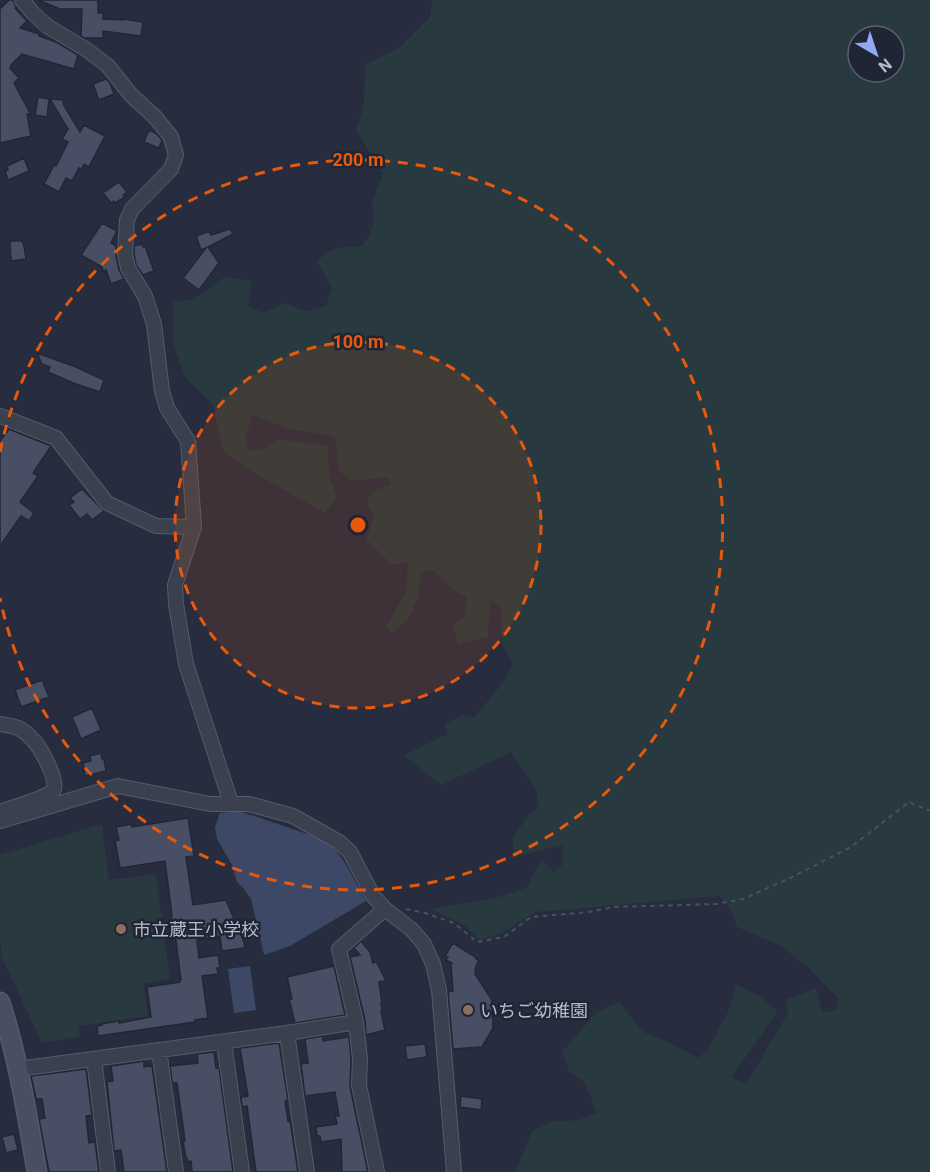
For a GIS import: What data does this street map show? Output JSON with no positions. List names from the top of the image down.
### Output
{
  "places": ["市立蔵王小学校", "いちご幼稚園"],
  "north": "bottom right",
  "rings": ["200 m", "100 m"]
}
